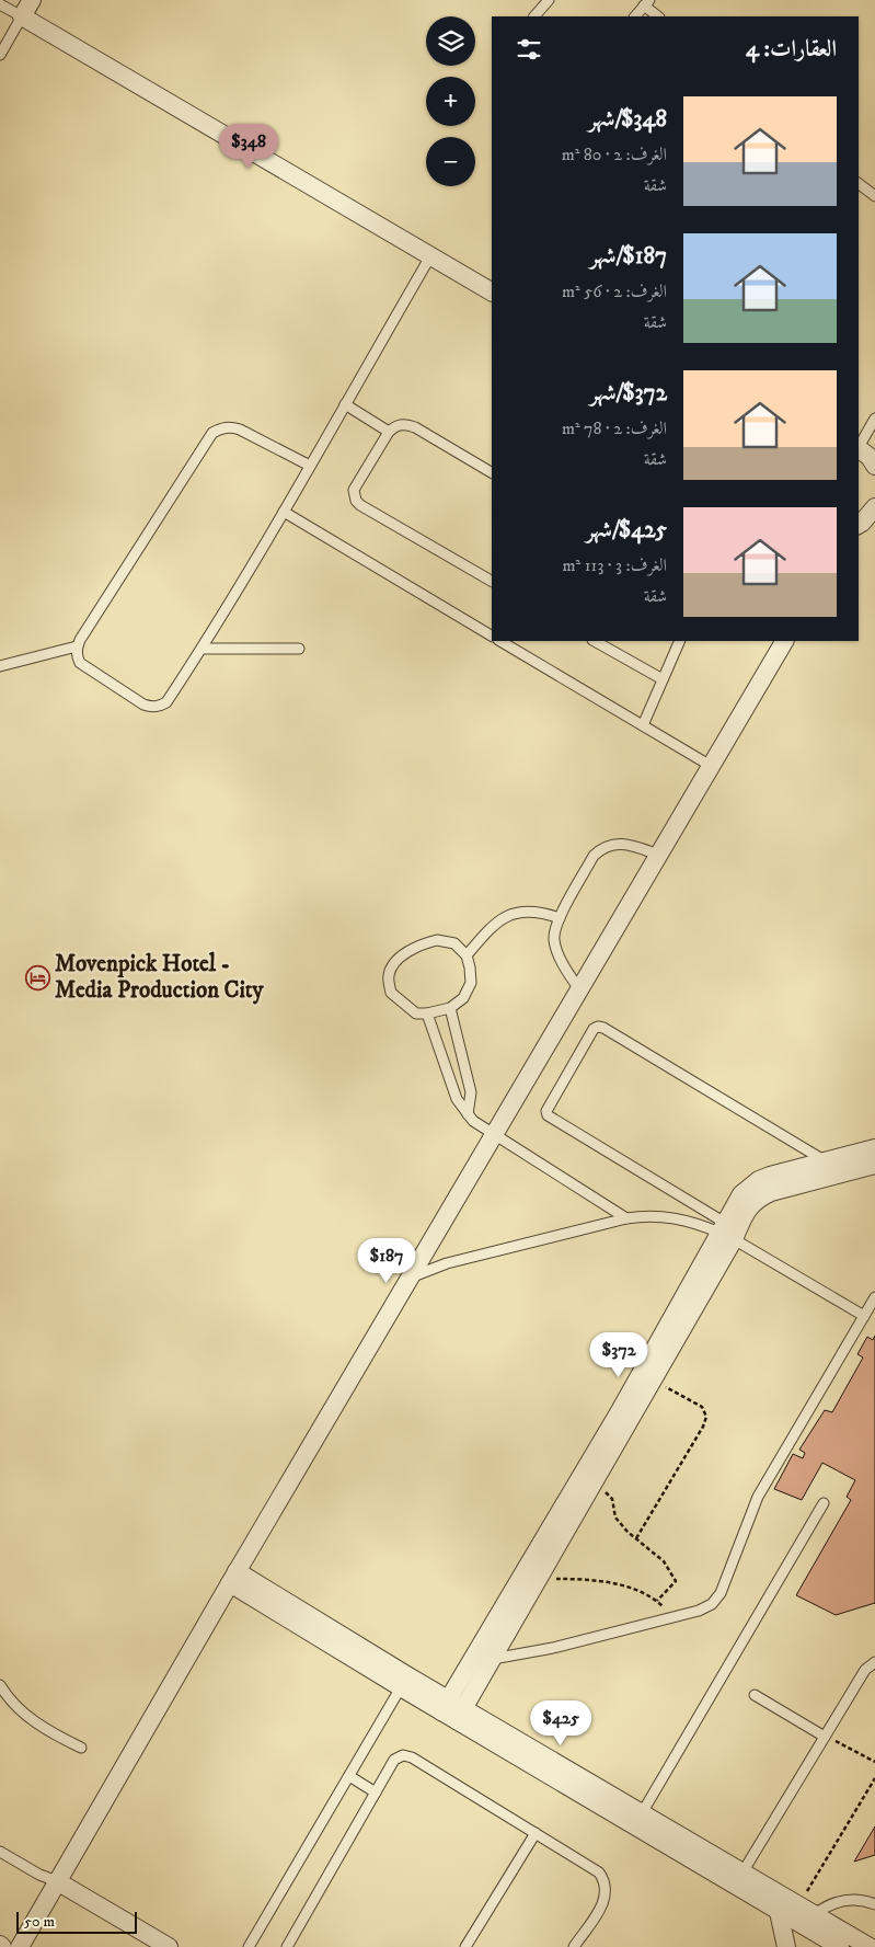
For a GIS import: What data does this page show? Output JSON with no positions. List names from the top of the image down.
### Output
{
  "places": {
    "hotel": ["Movenpick Hotel - Media Production City"]
  },
  "scale_bar": "50 m",
  "page": {
    "map_buttons": ["+", "−"],
    "heading": "العقارات: 4",
    "list": [
      {
        "name": "$348/شهر",
        "note": "الغرف: 2 · 80 m² · شقة"
      },
      {
        "name": "$187/شهر",
        "note": "الغرف: 2 · 56 m² · شقة"
      },
      {
        "name": "$372/شهر",
        "note": "الغرف: 2 · 78 m² · شقة"
      },
      {
        "name": "$425/شهر",
        "note": "الغرف: 3 · 113 m² · شقة"
      }
    ],
    "price": [
      "$348",
      "$187",
      "$372",
      "$425"
    ],
    "scale": "50 m"
  }
}
